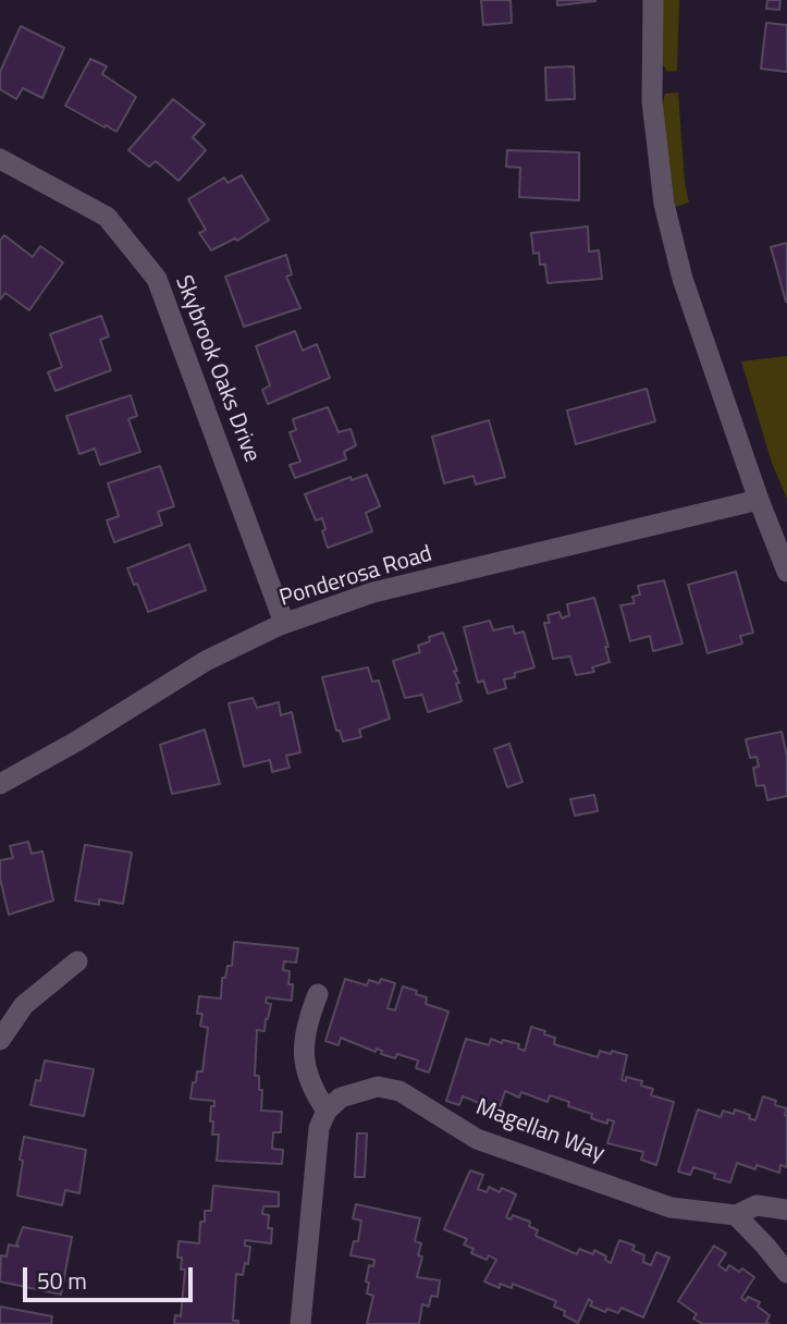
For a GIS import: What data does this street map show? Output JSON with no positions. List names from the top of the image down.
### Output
{
  "streets": {
    "street": ["Skybrook Oaks Drive", "Ponderosa Road", "Magellan Way"]
  },
  "crossings": [
    ["Skybrook Oaks Drive", "Ponderosa Road"]
  ],
  "scale_bar": "50 m"
}
